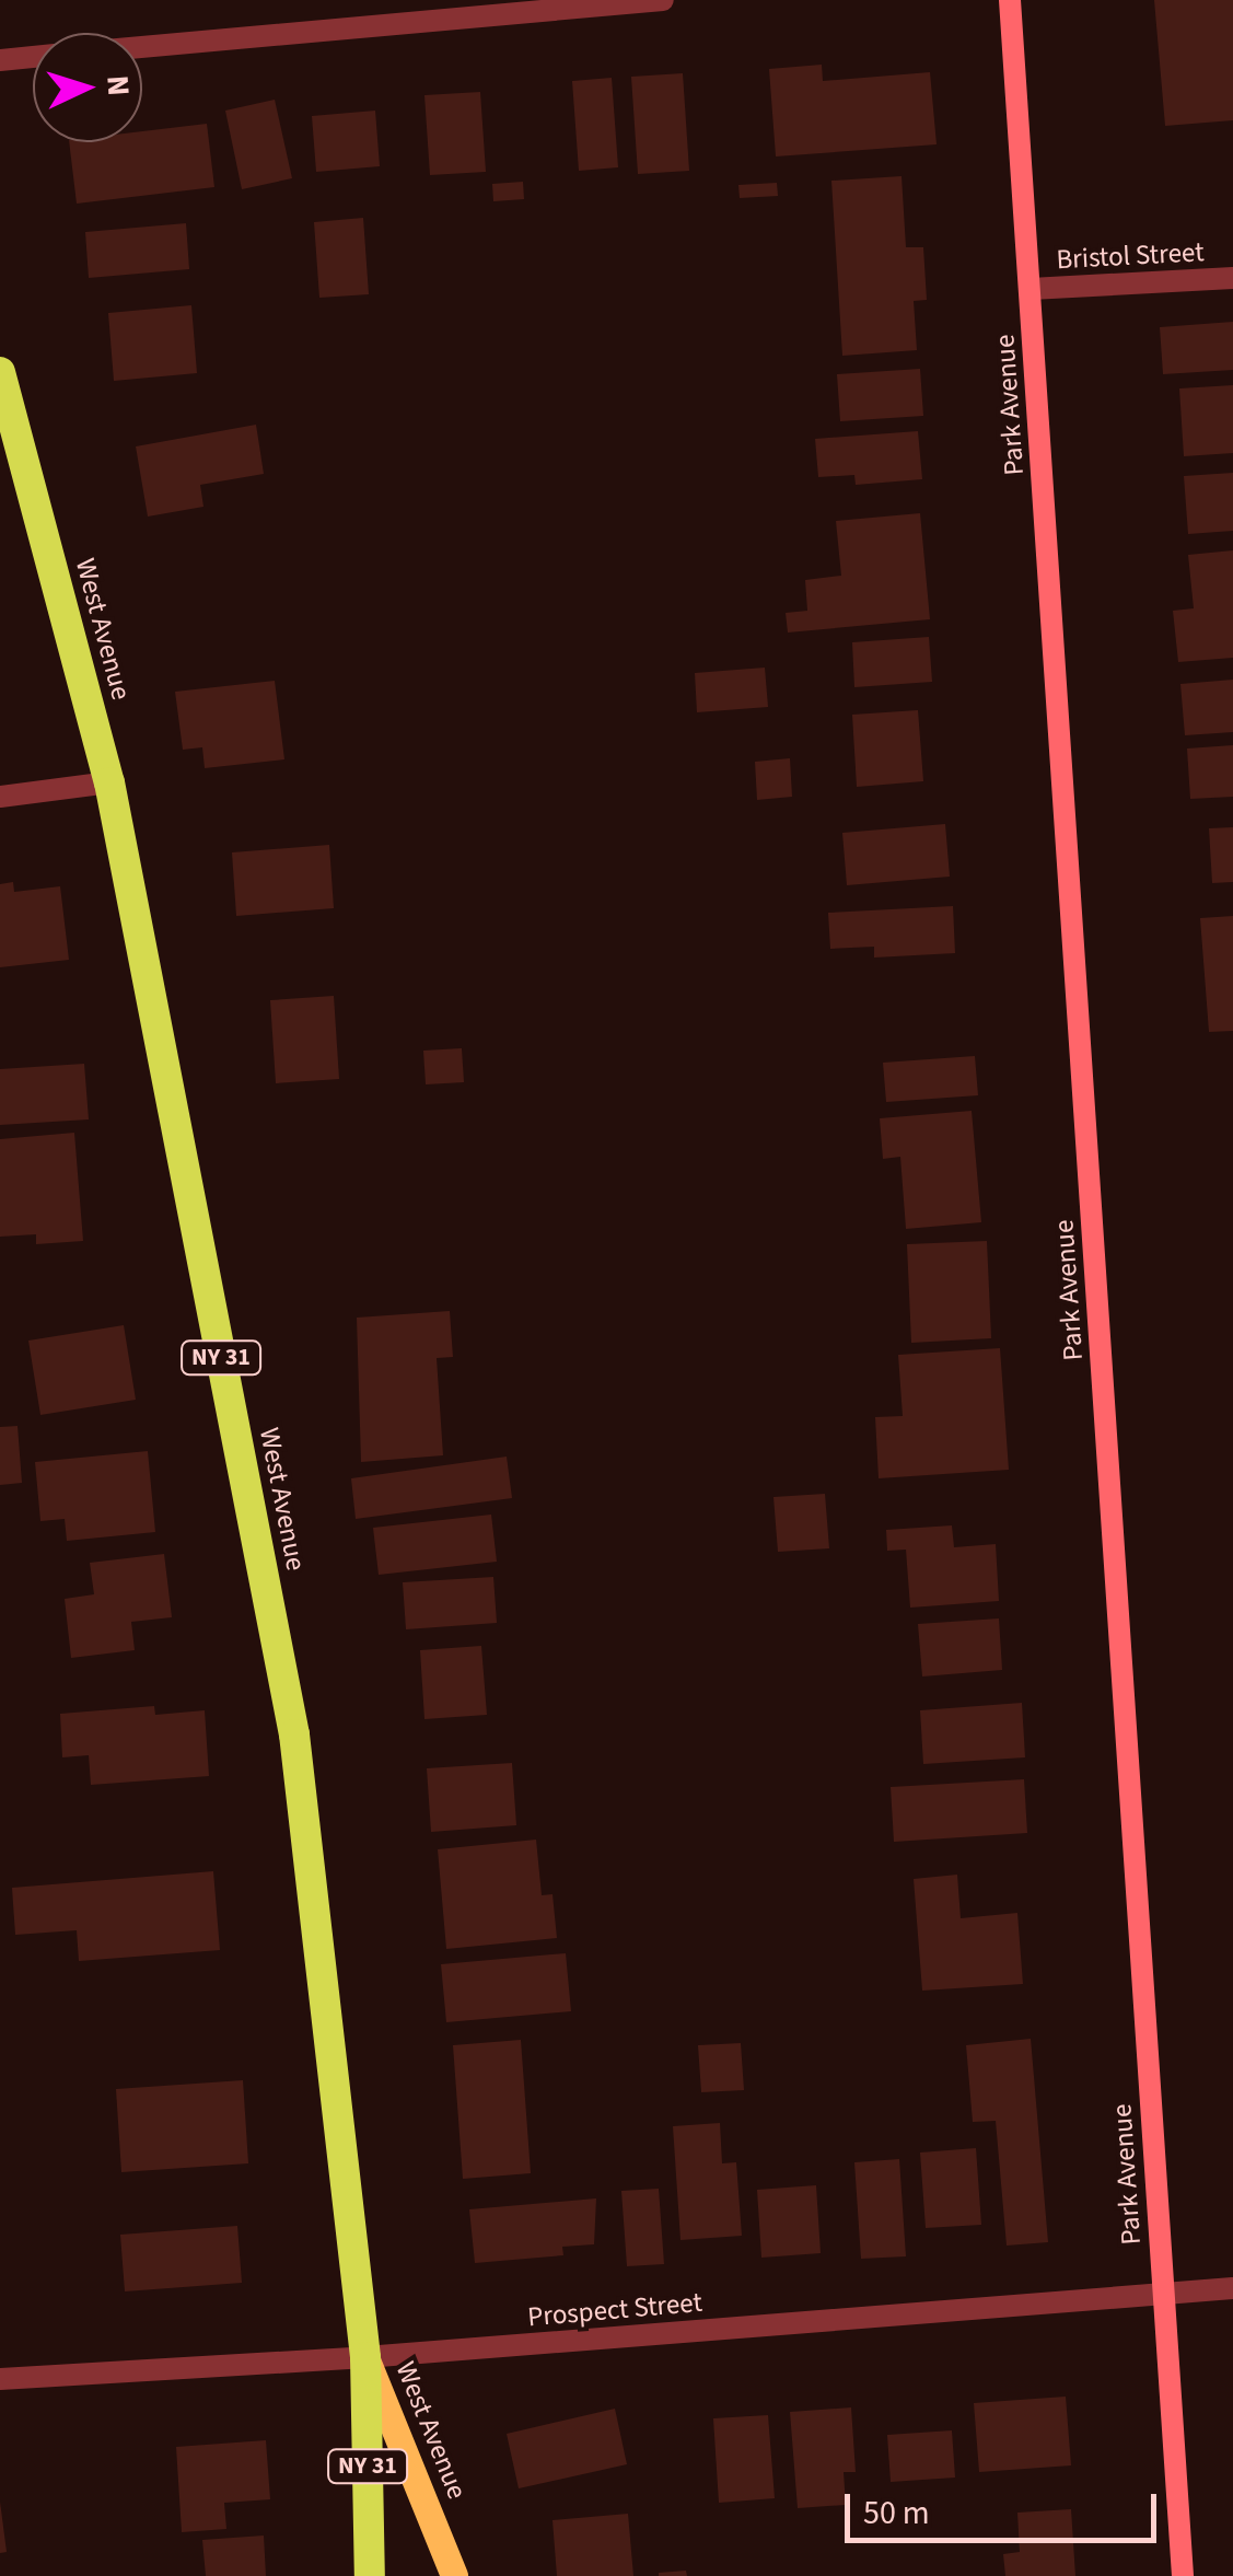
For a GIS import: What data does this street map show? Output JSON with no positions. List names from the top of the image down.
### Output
{
  "streets": {
    "highway": ["West Avenue", "NY 31"],
    "main road": ["Park Avenue"],
    "street": ["Bristol Street", "Prospect Street"]
  },
  "crossings": [
    ["Bristol Street", "Park Avenue"],
    ["Park Avenue", "Prospect Street"],
    ["West Avenue", "NY 31"],
    ["West Avenue", "Prospect Street"],
    ["NY 31", "Prospect Street"]
  ],
  "scale_bar": "50 m",
  "north": "right"
}
